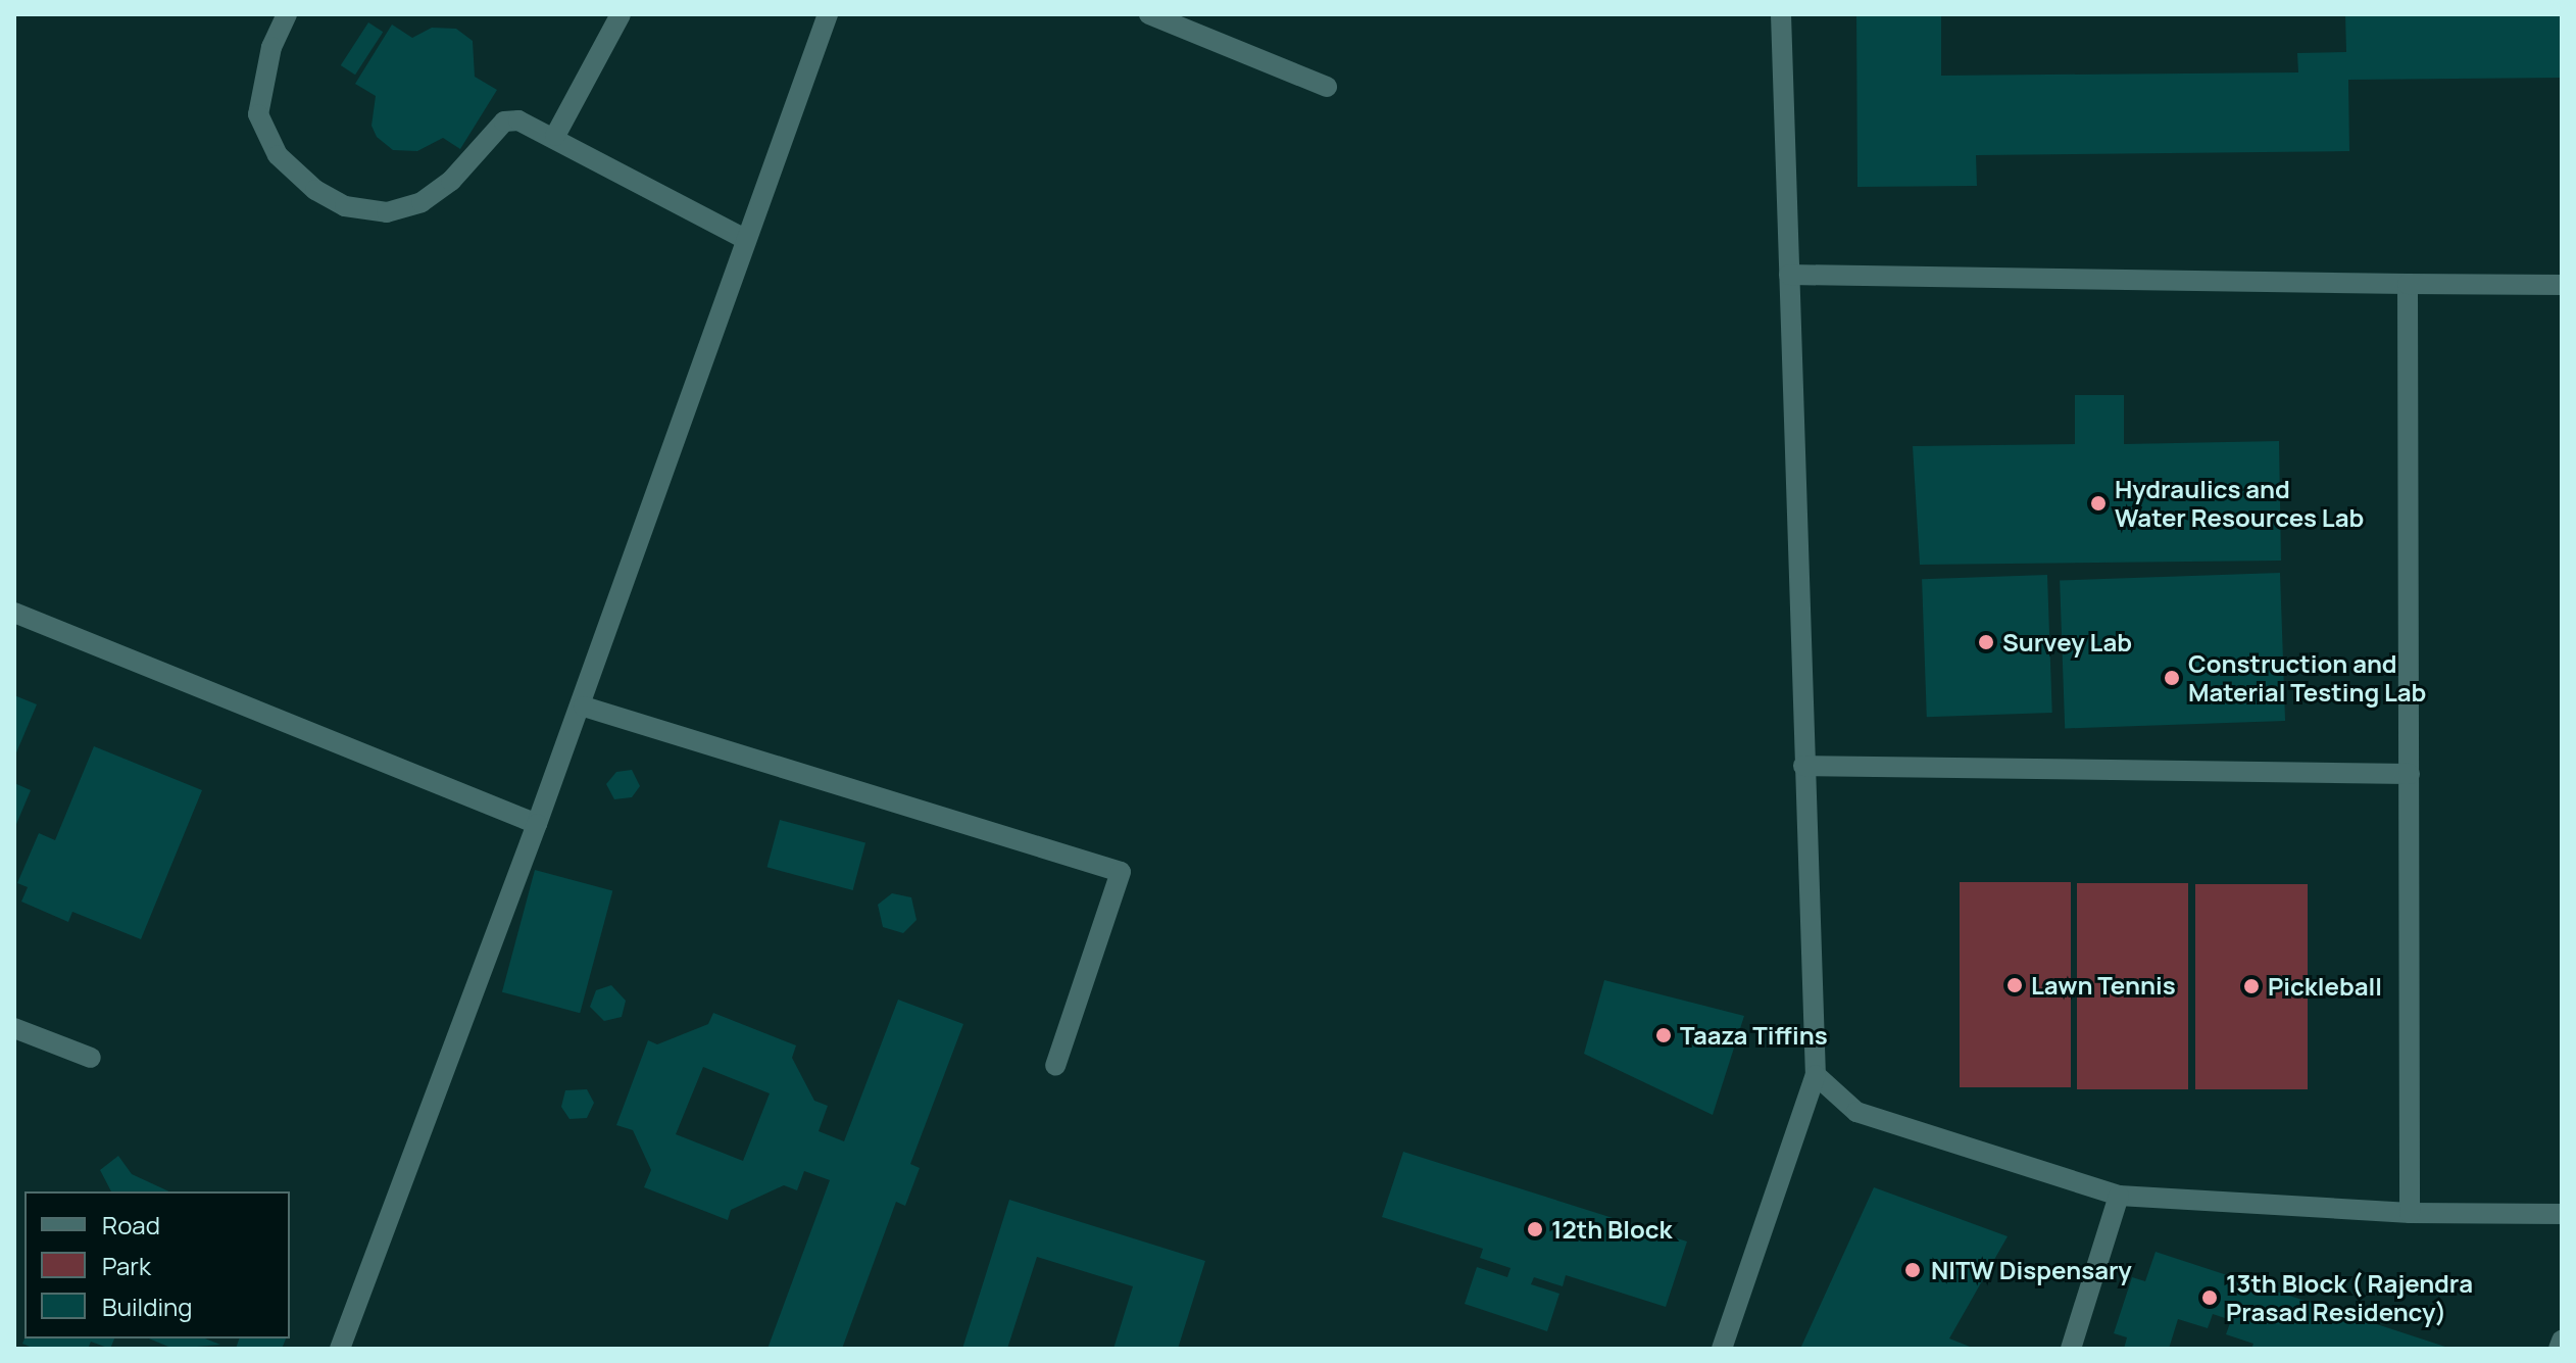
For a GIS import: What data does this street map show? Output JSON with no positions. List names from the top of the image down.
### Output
{
  "places": [
    "Hydraulics and Water Resources Lab",
    "Survey Lab",
    "Construction and Material Testing Lab",
    "Lawn Tennis",
    "Pickleball",
    "Taaza Tiffins",
    "12th Block",
    "NITW Dispensary",
    "13th Block ( Rajendra Prasad Residency)"
  ],
  "legend": ["Road", "Park", "Building"]
}
